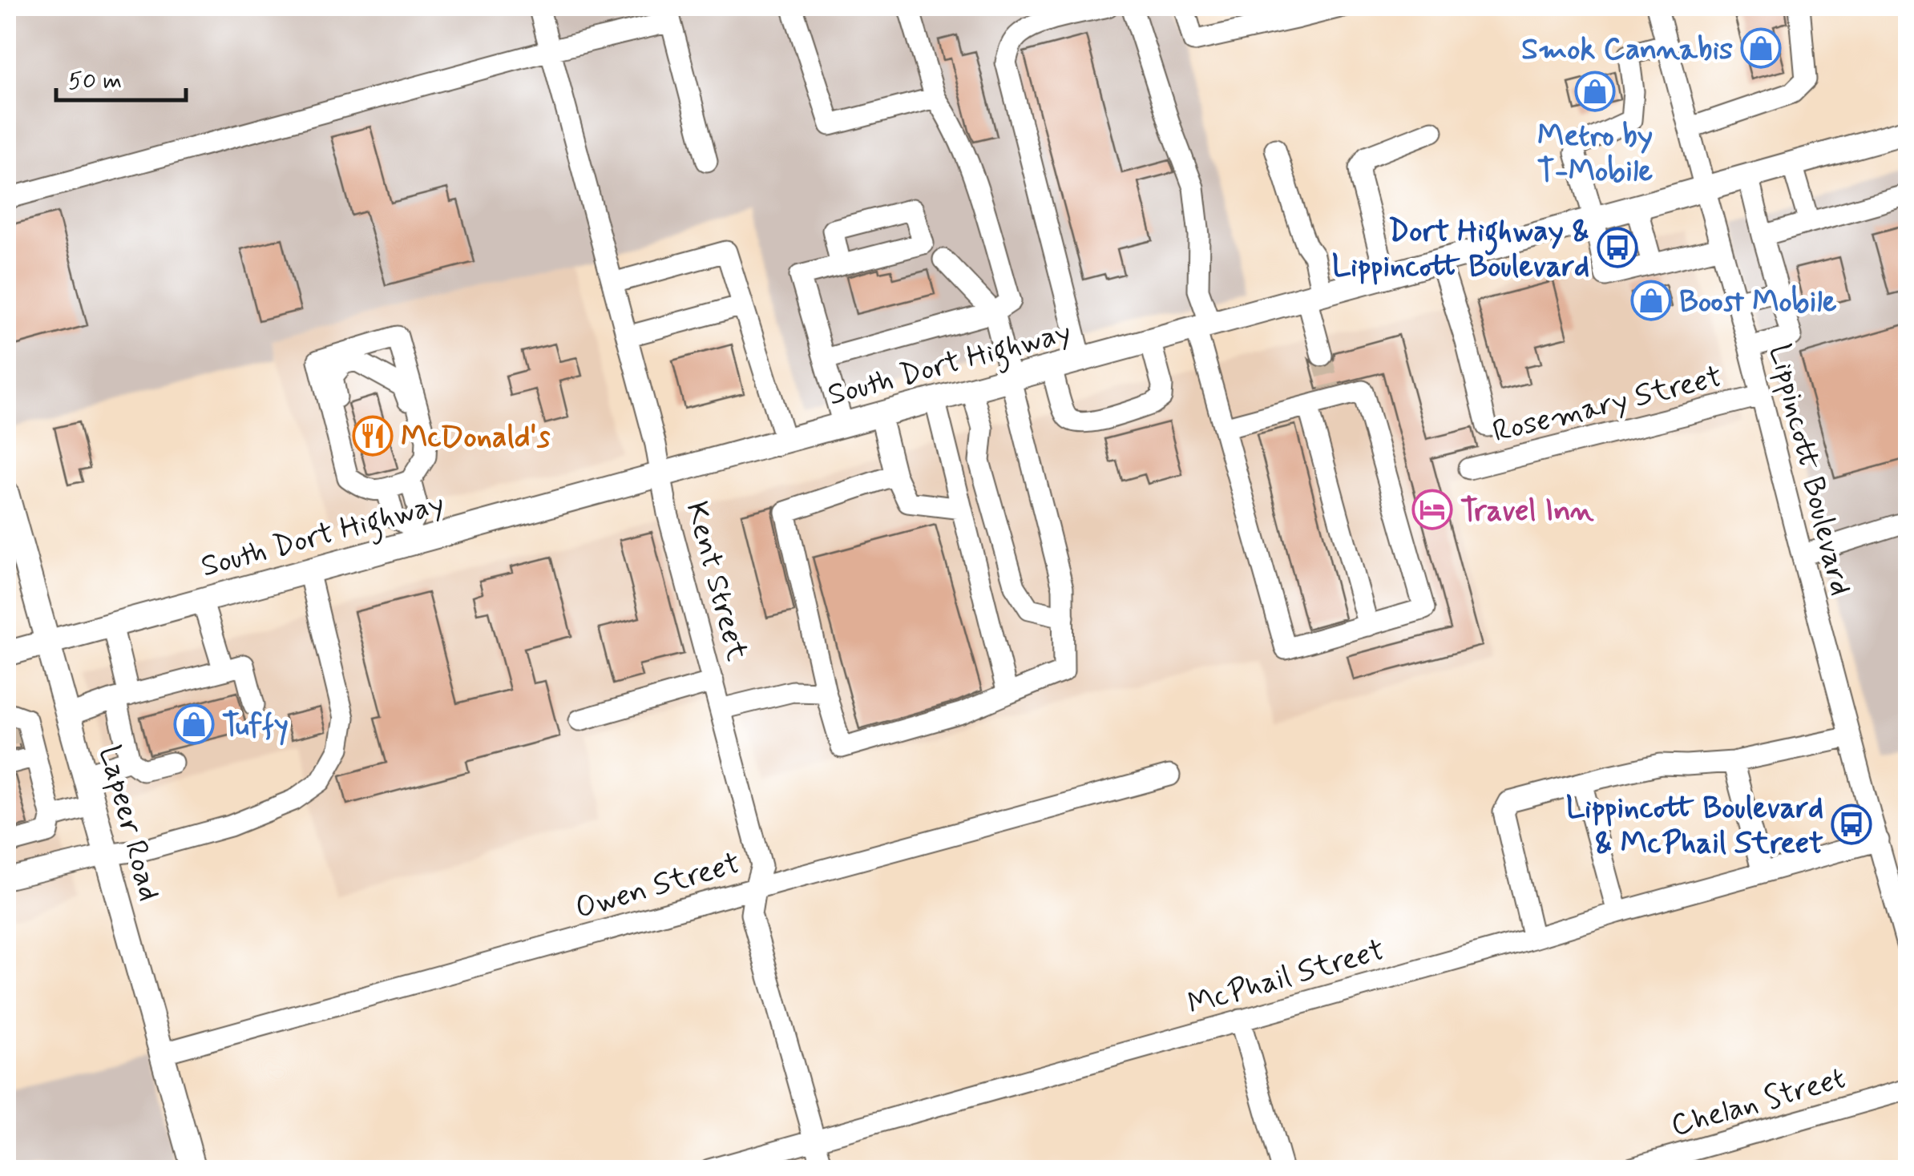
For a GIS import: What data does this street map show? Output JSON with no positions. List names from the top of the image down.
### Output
{
  "streets": {
    "main road": ["South Dort Highway", "Lapeer Road"],
    "street": [
      "Rosemary Street",
      "Lippincott Boulevard",
      "Kent Street",
      "Owen Street",
      "McPhail Street",
      "Chelan Street"
    ]
  },
  "crossings": [
    ["South Dort Highway", "Lippincott Boulevard"],
    ["South Dort Highway", "Kent Street"],
    ["South Dort Highway", "Lapeer Road"],
    ["Rosemary Street", "Lippincott Boulevard"],
    ["Lippincott Boulevard", "McPhail Street"],
    ["Kent Street", "Owen Street"],
    ["Kent Street", "McPhail Street"],
    ["Lapeer Road", "Owen Street"]
  ],
  "places": {
    "shop": [
      "Smok Cannabis",
      "Metro by T-Mobile",
      "Boost Mobile",
      "Tuffy"
    ],
    "bus stop": ["Dort Highway & Lippincott Boulevard", "Lippincott Boulevard & McPhail Street"],
    "restaurant": ["McDonald's"],
    "hotel": ["Travel Inn"]
  },
  "scale_bar": "50 m"
}
